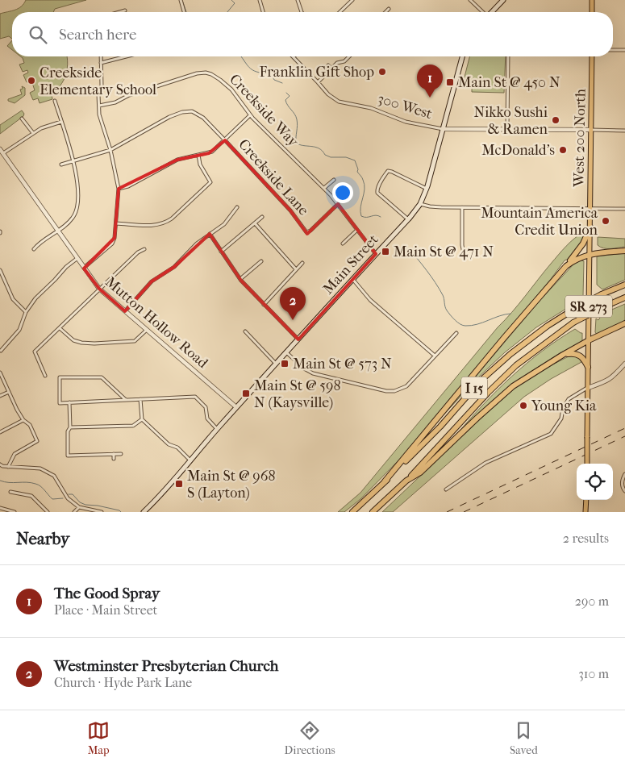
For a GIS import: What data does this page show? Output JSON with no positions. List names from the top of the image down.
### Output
{
  "streets": {
    "highway": ["I 15"],
    "main road": ["West 200 North", "Main Street", "SR 273"],
    "street": [
      "300 West",
      "Creekside Way",
      "Creekside Lane",
      "Mutton Hollow Road"
    ]
  },
  "crossings": [
    ["300 West", "West 200 North"],
    ["300 West", "Main Street"],
    ["Creekside Way", "Creekside Lane"],
    ["Creekside Way", "Main Street"],
    ["Main Street", "Mutton Hollow Road"]
  ],
  "places": {
    "other": [
      "Franklin Gift Shop",
      "Creekside Elementary School",
      "Nikko Sushi & Ramen",
      "McDonald's",
      "Mountain America Credit Union",
      "Young Kia"
    ],
    "transit": [
      "Main St @ 450 N",
      "Main St @ 471 N",
      "Main St @ 573 N",
      "Main St @ 598 N (Kaysville)",
      "Main St @ 968 S (Layton)"
    ]
  },
  "page": {
    "search": "Search here",
    "pins": ["1", "2"],
    "heading": ["Nearby", "2 results"],
    "list": [
      {
        "mark": "1",
        "name": "The Good Spray",
        "note": "Place · Main Street",
        "value": "290 m"
      },
      {
        "mark": "2",
        "name": "Westminster Presbyterian Church",
        "note": "Church · Hyde Park Lane",
        "value": "310 m"
      }
    ],
    "nav": ["Map", "Directions", "Saved"]
  }
}
